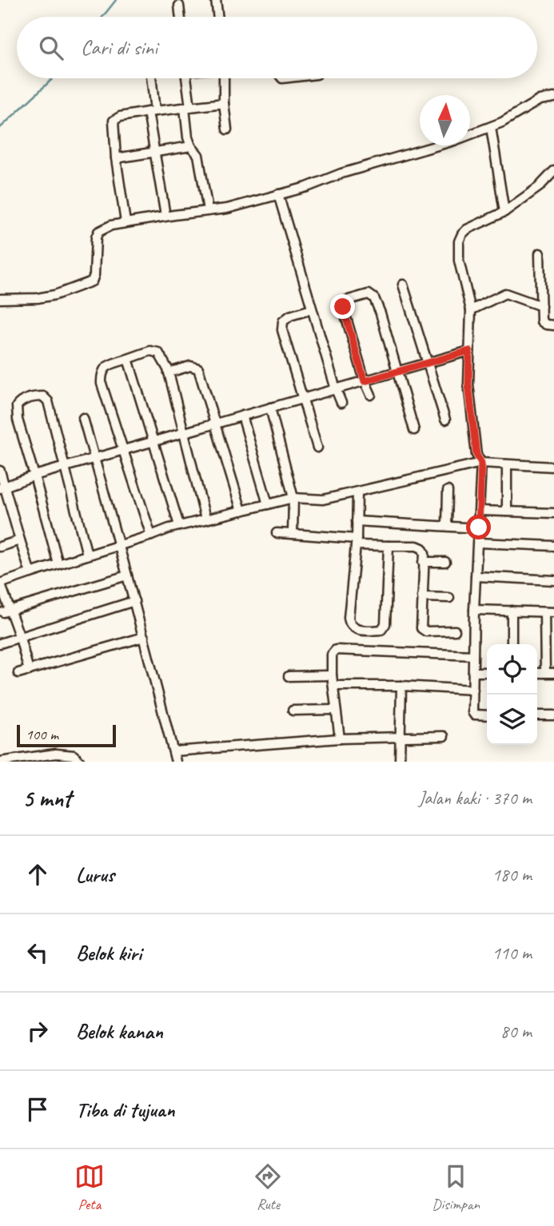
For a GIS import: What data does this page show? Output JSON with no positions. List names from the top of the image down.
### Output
{
  "scale_bar": "100 m",
  "north": "top",
  "page": {
    "search": "Cari di sini",
    "scale": "100 m",
    "heading": ["5 mnt", "Jalan kaki · 370 m"],
    "list": [
      ["Lurus", "180 m"],
      ["Belok kiri", "110 m"],
      ["Belok kanan", "80 m"],
      "Tiba di tujuan"
    ],
    "nav": ["Peta", "Rute", "Disimpan"]
  }
}
